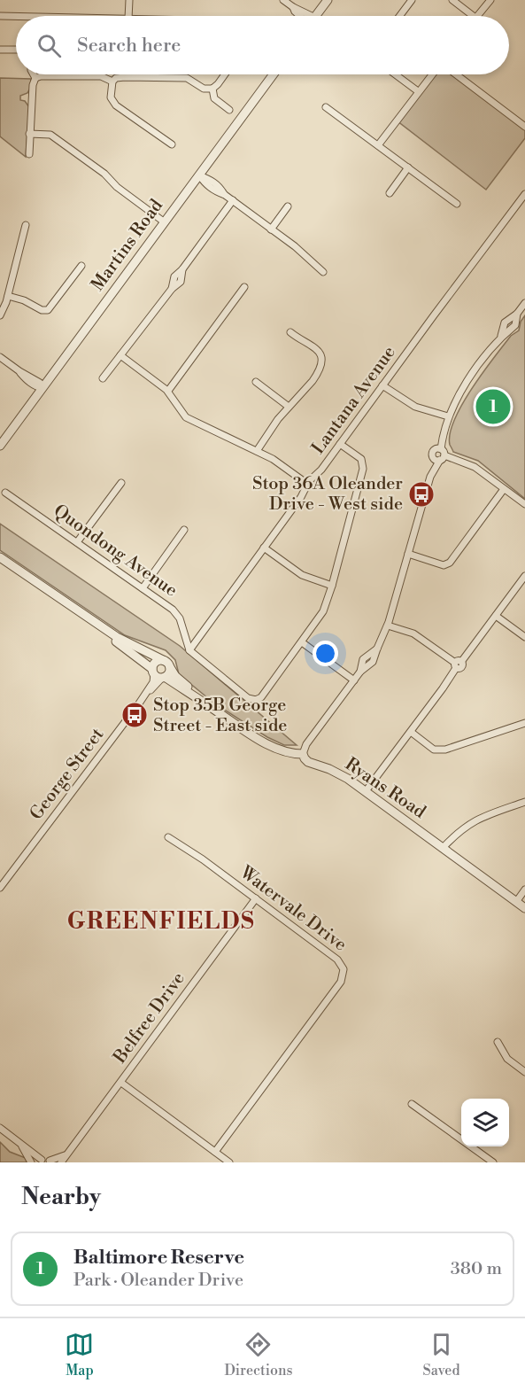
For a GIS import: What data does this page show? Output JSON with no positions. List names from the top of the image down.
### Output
{
  "streets": {
    "street": [
      "Martins Road",
      "Lantana Avenue",
      "Quondong Avenue",
      "George Street",
      "Ryans Road",
      "Watervale Drive",
      "Belfree Drive"
    ]
  },
  "crossings": [
    ["Lantana Avenue", "Quondong Avenue"],
    ["George Street", "Ryans Road"],
    ["Watervale Drive", "Belfree Drive"]
  ],
  "districts": ["GREENFIELDS"],
  "places": {
    "bus stop": ["Stop 36A Oleander Drive - West side", "Stop 35B George Street - East side"]
  },
  "page": {
    "search": "Search here",
    "pins": "1",
    "heading": "Nearby",
    "list": [
      {
        "mark": "1",
        "name": "Baltimore Reserve",
        "note": "Park · Oleander Drive",
        "value": "380 m"
      }
    ],
    "nav": ["Map", "Directions", "Saved"]
  }
}
